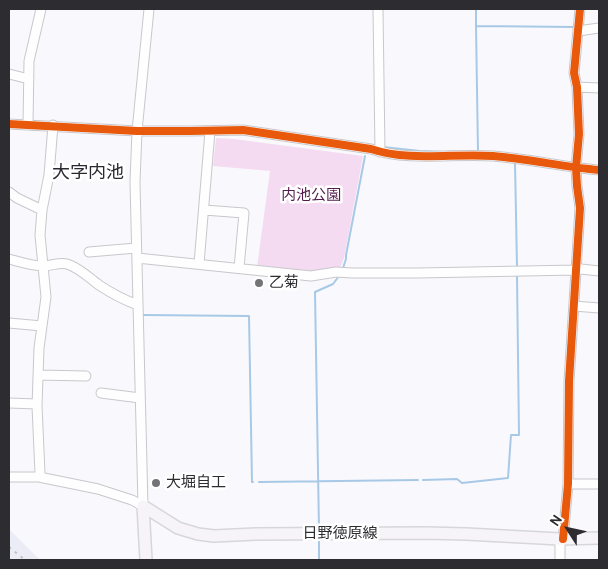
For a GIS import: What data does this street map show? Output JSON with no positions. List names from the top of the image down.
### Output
{
  "streets": {
    "main road": ["日野徳原線"]
  },
  "districts": ["大字内池"],
  "parks": ["内池公園"],
  "places": ["乙菊", "大堀自工"],
  "north": "top left"
}
